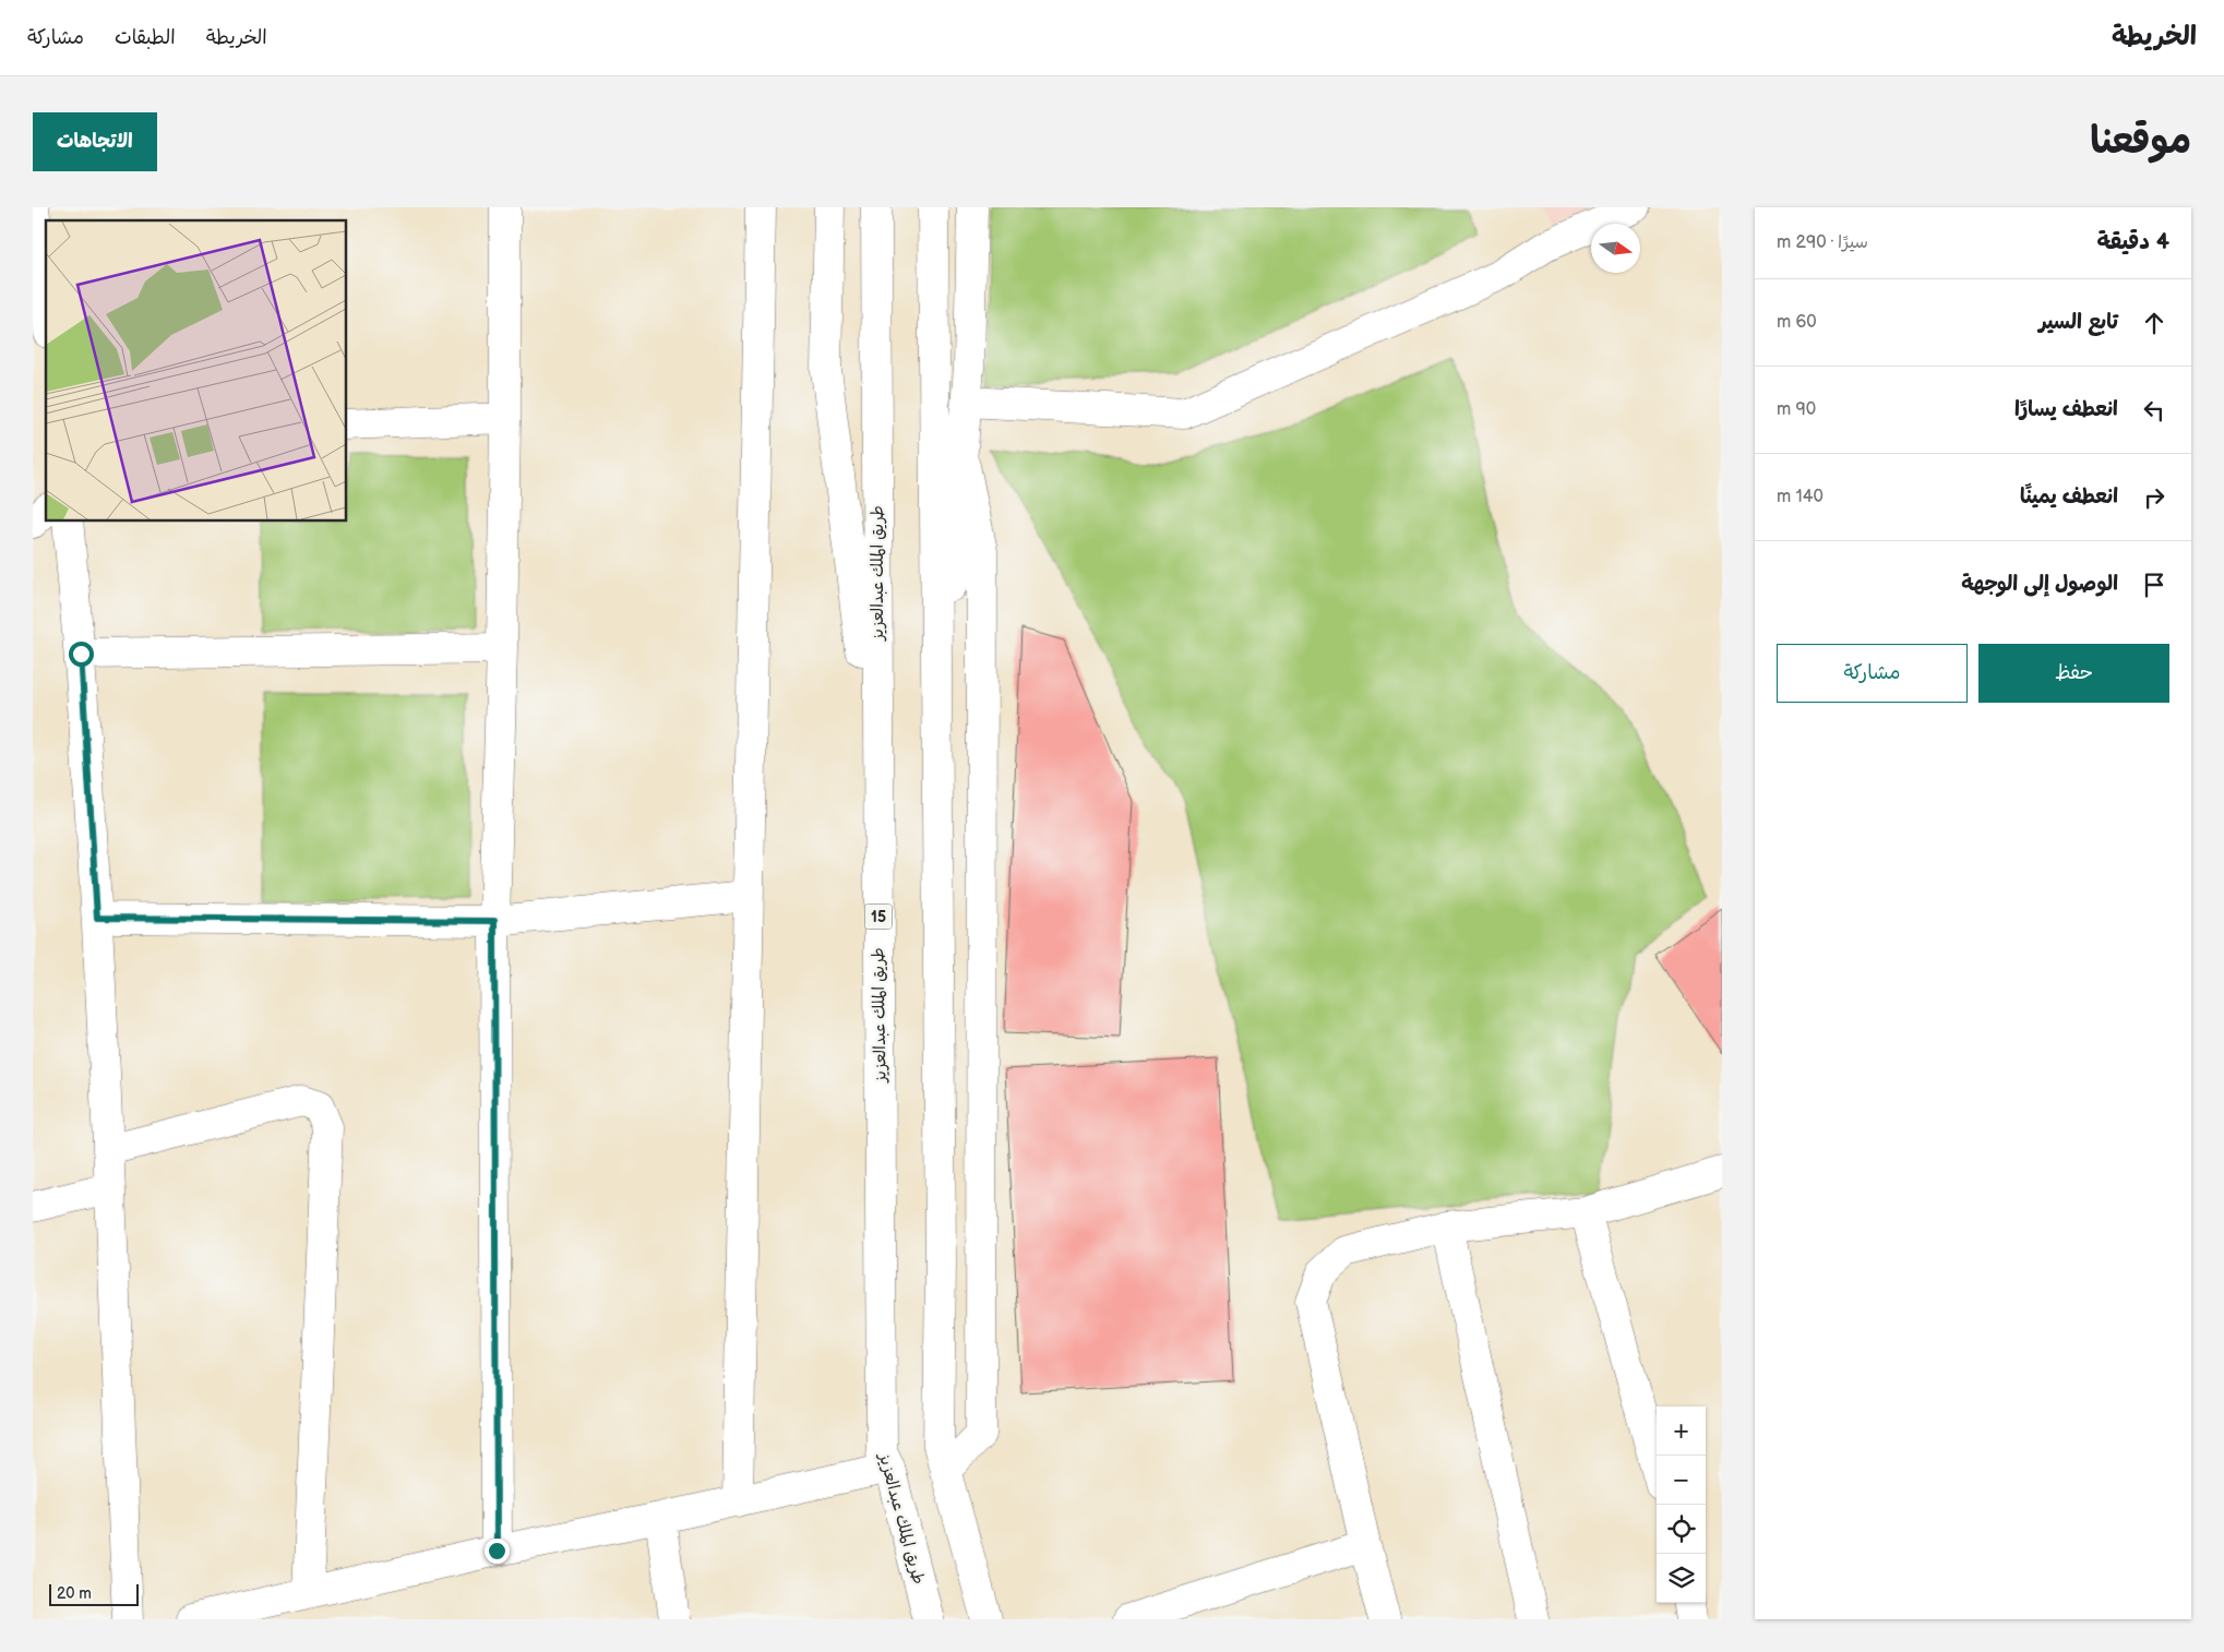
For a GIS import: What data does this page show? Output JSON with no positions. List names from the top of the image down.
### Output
{
  "streets": {
    "main road": ["طريق الملك عبدالعزيز", "15"]
  },
  "scale_bar": "20 m",
  "north": "right",
  "page": {
    "header": "الخريطة",
    "nav": ["الخريطة", "الطبقات", "مشاركة"],
    "title": "موقعنا",
    "buttons": [
      "الاتجاهات",
      ["حفظ", "مشاركة"]
    ],
    "heading": ["4 دقيقة", "سيرًا · 290 m"],
    "list": [
      ["تابع السير", "60 m"],
      ["انعطف يسارًا", "90 m"],
      ["انعطف يمينًا", "140 m"],
      "الوصول إلى الوجهة"
    ],
    "map_buttons": ["+", "−"],
    "scale": "20 m"
  }
}
